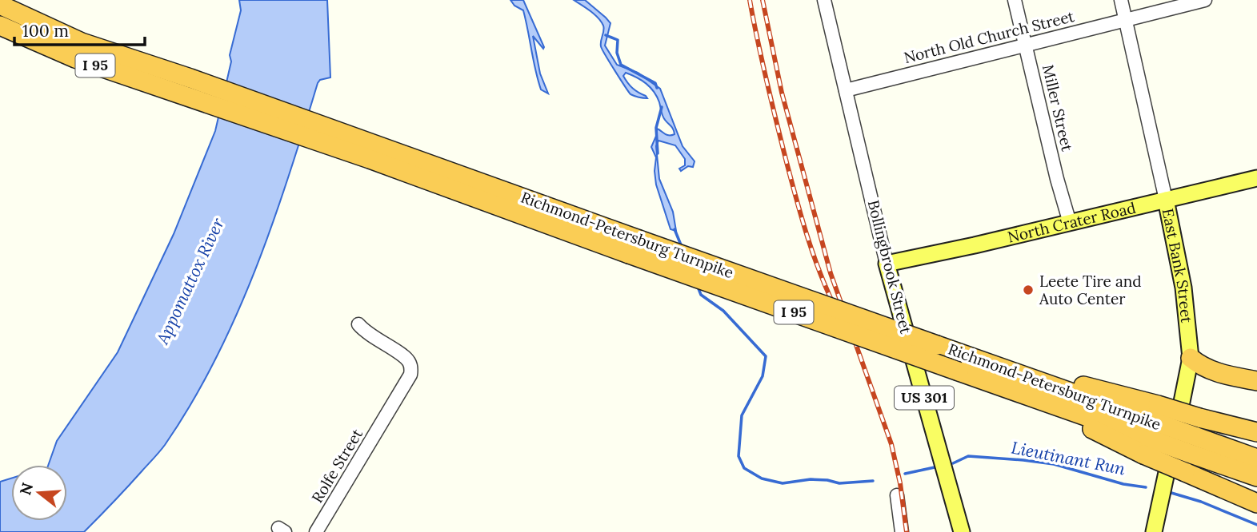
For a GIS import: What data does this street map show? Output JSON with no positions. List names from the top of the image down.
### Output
{
  "streets": {
    "highway": ["I 95", "Richmond-Petersburg Turnpike"],
    "main road": [
      "North Crater Road",
      "East Bank Street",
      "Bollingbrook Street",
      "US 301"
    ],
    "street": ["North Old Church Street", "Miller Street", "Rolfe Street"]
  },
  "crossings": [
    ["North Old Church Street", "Miller Street"],
    ["North Old Church Street", "East Bank Street"],
    ["North Old Church Street", "Bollingbrook Street"],
    ["Miller Street", "North Crater Road"],
    ["North Crater Road", "East Bank Street"],
    ["North Crater Road", "Bollingbrook Street"]
  ],
  "water": ["Appomattox River", "Lieutinant Run"],
  "places": ["Leete Tire and Auto Center"],
  "scale_bar": "100 m",
  "north": "left"
}
